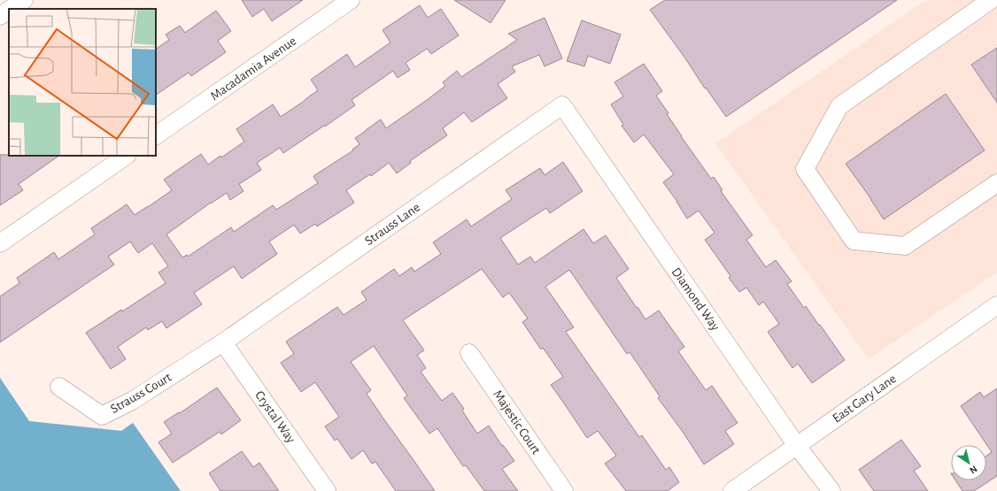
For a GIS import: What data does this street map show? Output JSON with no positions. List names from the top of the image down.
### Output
{
  "streets": {
    "street": [
      "Macadamia Avenue",
      "Strauss Lane",
      "Diamond Way",
      "Strauss Court",
      "East Gary Lane",
      "Crystal Way",
      "Majestic Court"
    ]
  },
  "crossings": [
    ["Strauss Lane", "Diamond Way"],
    ["Strauss Lane", "Strauss Court"],
    ["Strauss Lane", "Crystal Way"],
    ["Diamond Way", "East Gary Lane"],
    ["Strauss Court", "Crystal Way"]
  ],
  "north": "bottom right"
}
